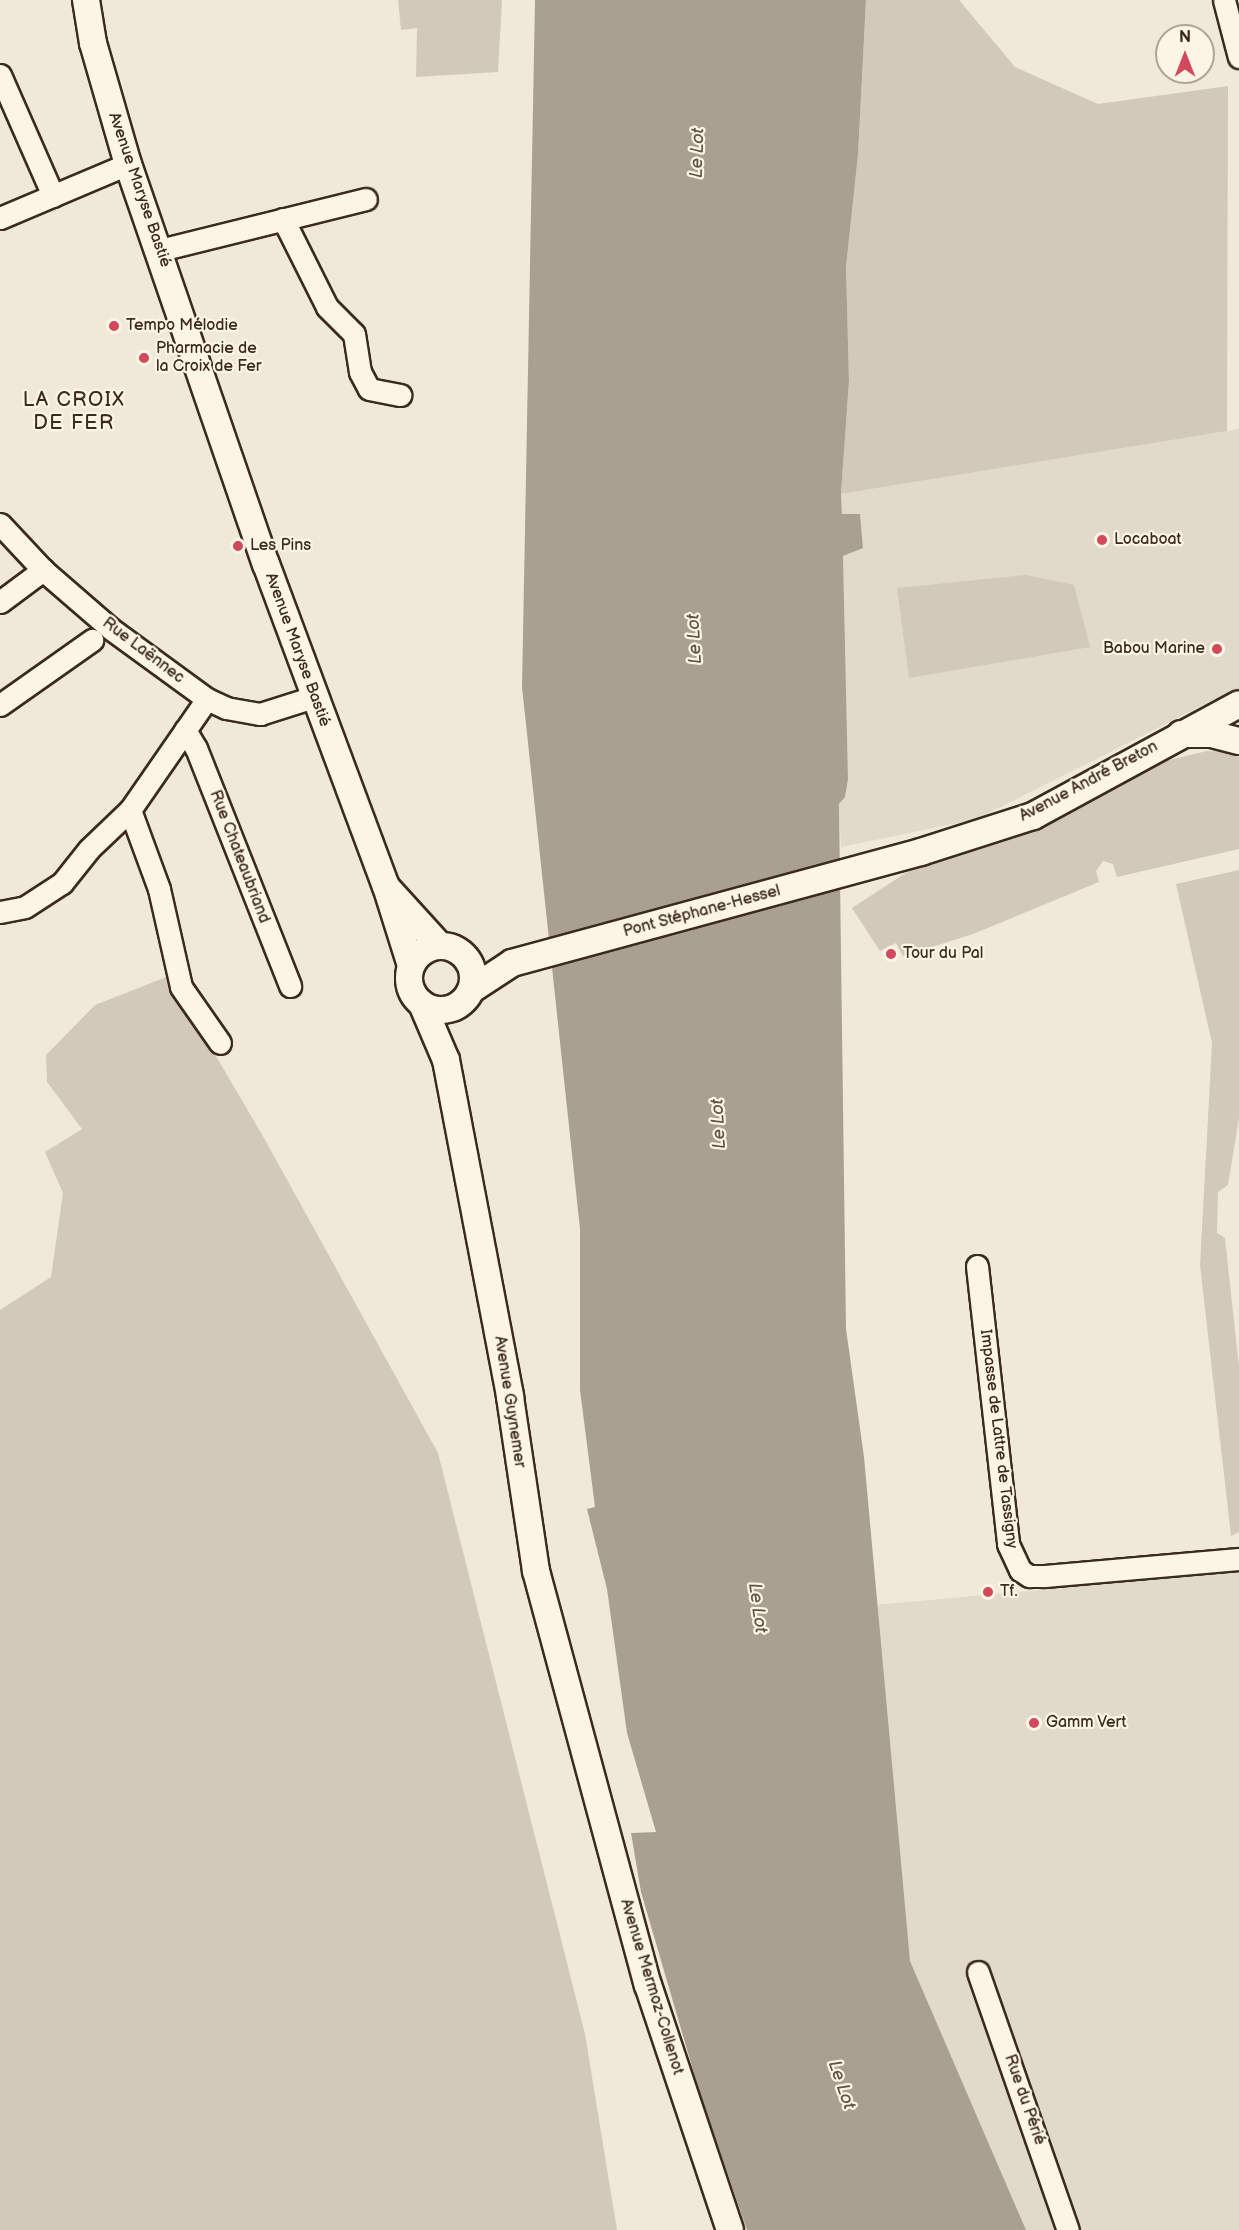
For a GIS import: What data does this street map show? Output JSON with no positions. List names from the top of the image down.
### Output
{
  "streets": {
    "street": [
      "Avenue Maryse Bastié",
      "Rue Laënnec",
      "Avenue André Breton",
      "Rue Chateaubriand",
      "Pont Stéphane-Hessel",
      "Avenue Guynemer",
      "Impasse de Lattre de Tassigny",
      "Avenue Mermoz-Collenot",
      "Rue du Périé"
    ]
  },
  "crossings": [
    ["Avenue Maryse Bastié", "Rue Laënnec"],
    ["Avenue Maryse Bastié", "Pont Stéphane-Hessel"],
    ["Avenue Maryse Bastié", "Avenue Guynemer"],
    ["Avenue André Breton", "Pont Stéphane-Hessel"],
    ["Pont Stéphane-Hessel", "Avenue Guynemer"],
    ["Avenue Guynemer", "Avenue Mermoz-Collenot"]
  ],
  "districts": ["LA CROIX DE FER"],
  "water": ["Le Lot"],
  "places": [
    "Tempo Mélodie",
    "Pharmacie de la Croix de Fer",
    "Locaboat",
    "Les Pins",
    "Babou Marine",
    "Tour du Pal",
    "Tf.",
    "Gamm Vert"
  ],
  "north": "top"
}
